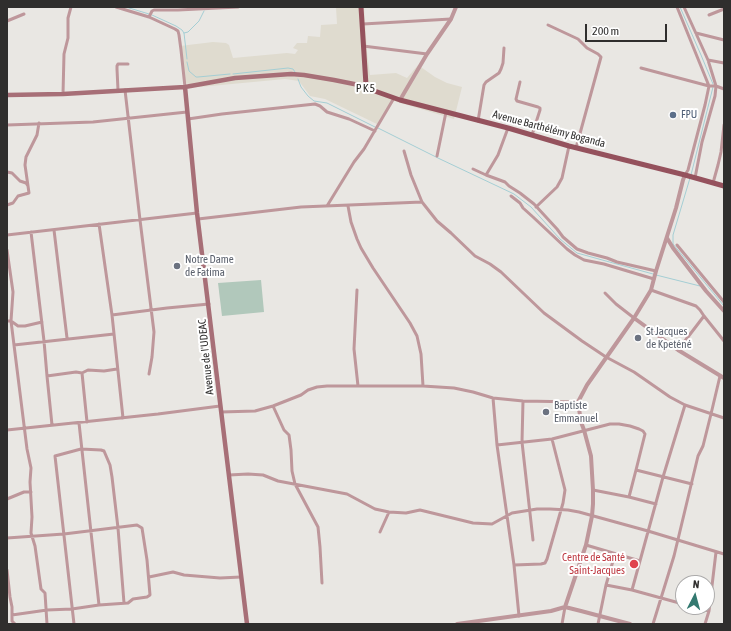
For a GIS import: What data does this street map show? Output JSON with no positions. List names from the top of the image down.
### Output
{
  "streets": {
    "main road": ["Avenue Barthélémy Boganda", "Avenue de I'UDEAC"]
  },
  "districts": ["PK5"],
  "places": [
    "FPU",
    "Notre Dame de Fatima",
    "St Jacques de Kpeténé",
    "Baptiste Emmanuel",
    "Centre de Santé Saint-Jacques"
  ],
  "scale_bar": "200 m",
  "north": "top"
}
